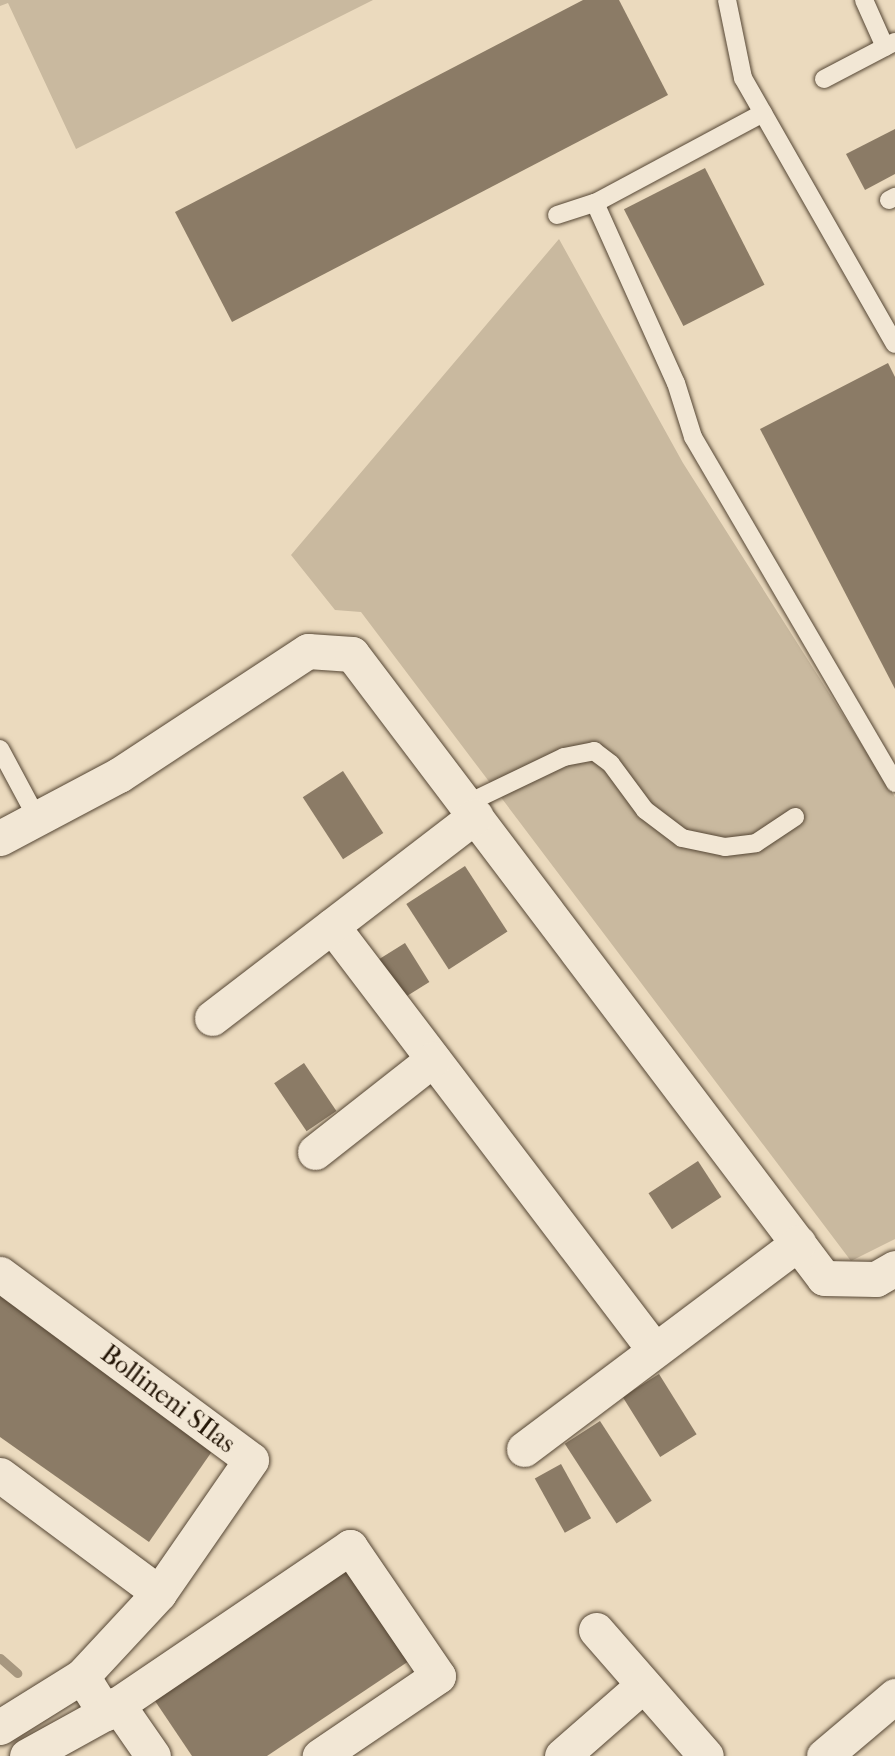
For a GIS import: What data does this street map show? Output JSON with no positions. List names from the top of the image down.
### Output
{
  "streets": {
    "street": ["Bollineni SIlas"]
  }
}
